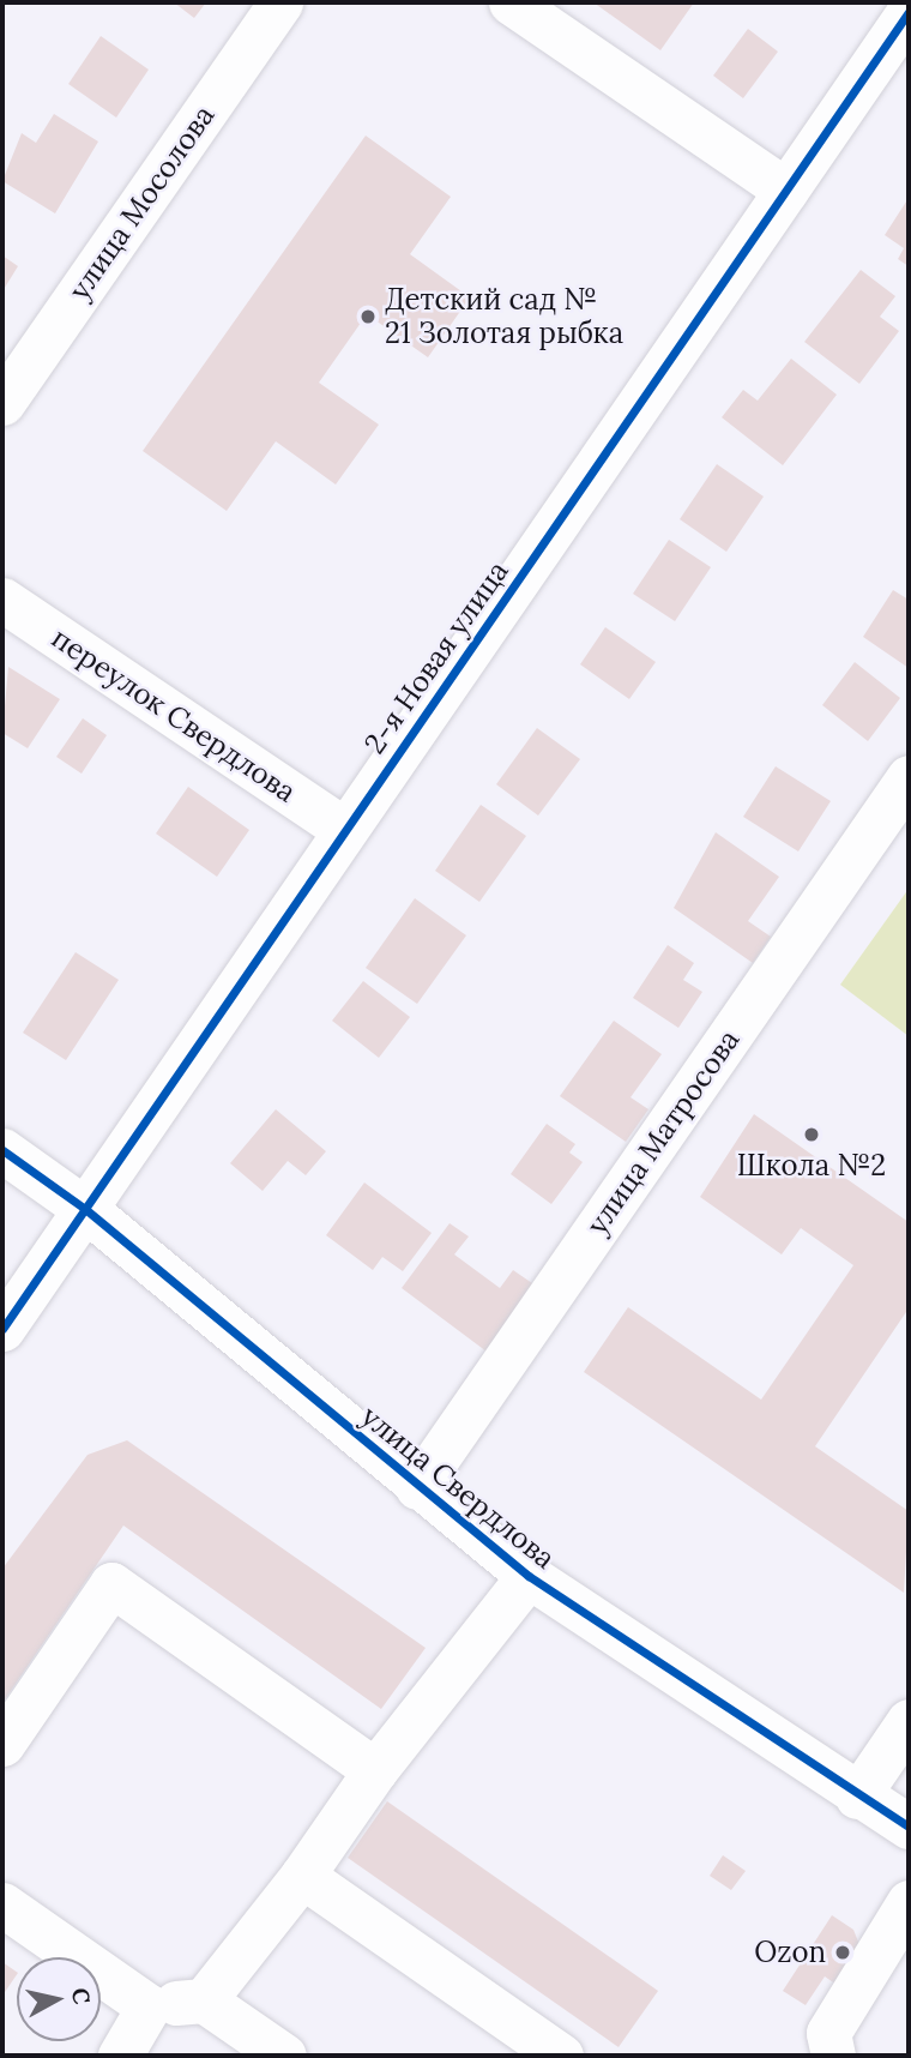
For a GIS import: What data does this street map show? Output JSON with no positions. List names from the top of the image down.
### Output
{
  "streets": {
    "street": [
      "улица Мосолова",
      "2-я Новая улица",
      "переулок Свердлова",
      "улица Матросова",
      "улица Свердлова"
    ]
  },
  "crossings": [
    ["2-я Новая улица", "переулок Свердлова"],
    ["2-я Новая улица", "улица Свердлова"],
    ["улица Матросова", "улица Свердлова"]
  ],
  "places": ["Детский сад № 21 Золотая рыбка", "Школа №2", "Ozon"],
  "north": "right"
}
